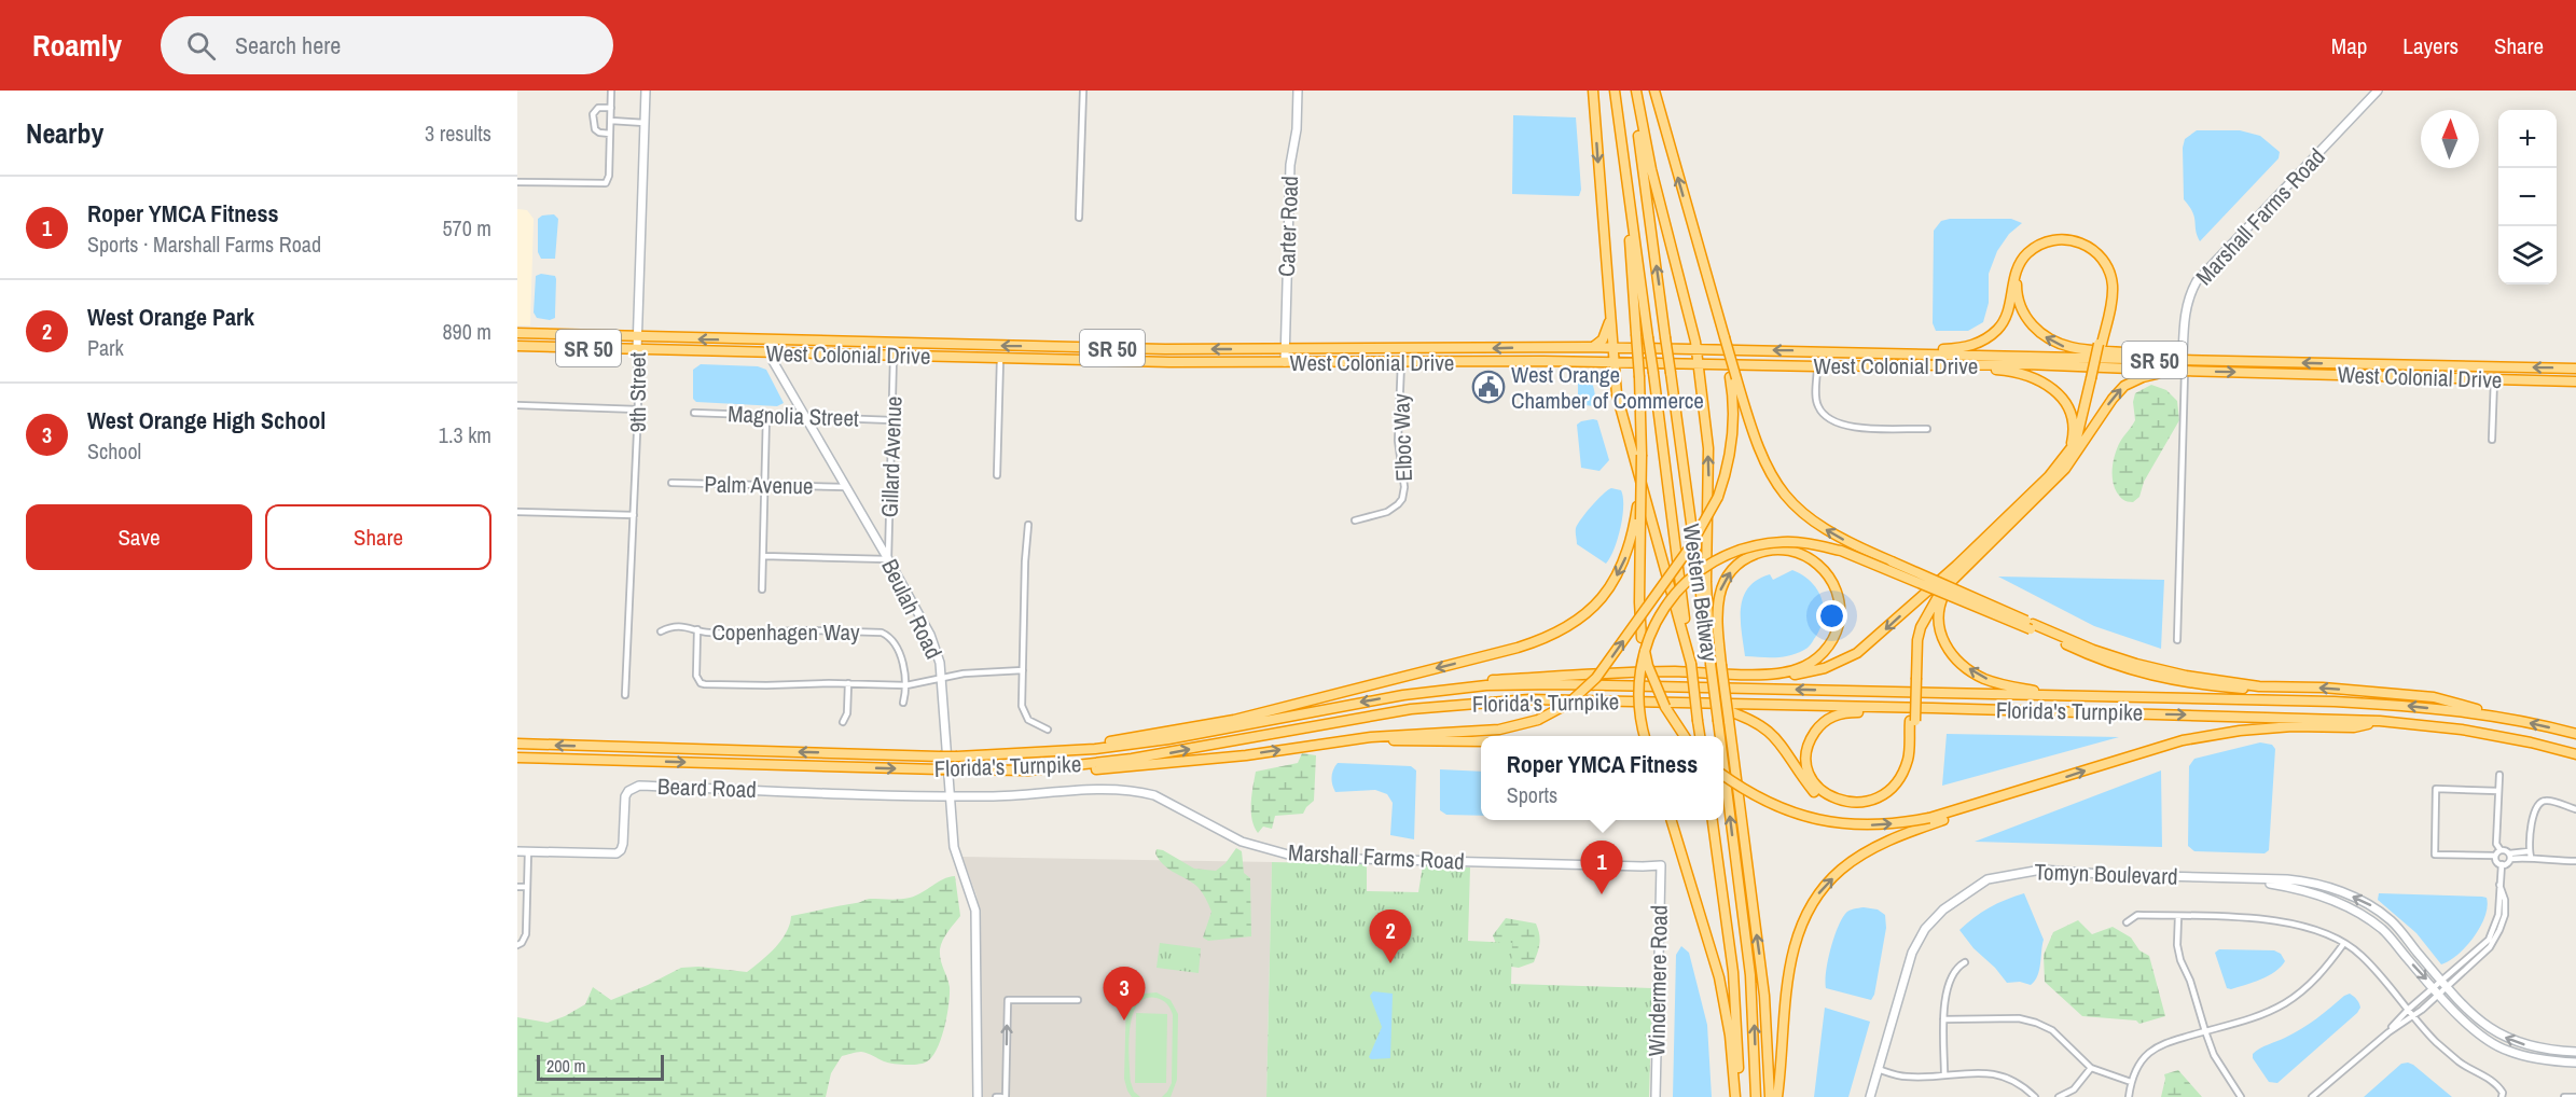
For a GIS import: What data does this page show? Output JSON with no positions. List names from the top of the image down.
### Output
{
  "streets": {
    "highway": [
      "SR 50",
      "West Colonial Drive",
      "Western Beltway",
      "Florida's Turnpike"
    ],
    "street": [
      "Marshall Farms Road",
      "Carter Road",
      "9th Street",
      "Magnolia Street",
      "Elboc Way",
      "Gillard Avenue",
      "Palm Avenue",
      "Beulah Road",
      "Copenhagen Way",
      "Beard Road",
      "Tomyn Boulevard",
      "Windermere Road"
    ]
  },
  "crossings": [
    ["Marshall Farms Road", "West Colonial Drive"],
    ["Marshall Farms Road", "Beulah Road"],
    ["Marshall Farms Road", "Beard Road"],
    ["Marshall Farms Road", "Windermere Road"],
    ["Carter Road", "West Colonial Drive"],
    ["West Colonial Drive", "9th Street"],
    ["West Colonial Drive", "Elboc Way"],
    ["West Colonial Drive", "Gillard Avenue"],
    ["West Colonial Drive", "Beulah Road"],
    ["Magnolia Street", "Gillard Avenue"],
    ["Magnolia Street", "Beulah Road"],
    ["Gillard Avenue", "Beulah Road"],
    ["Palm Avenue", "Beulah Road"],
    ["Beulah Road", "Copenhagen Way"],
    ["Beulah Road", "Beard Road"]
  ],
  "places": {
    "public building": ["West Orange Chamber of Commerce"]
  },
  "scale_bar": "200 m",
  "north": "top",
  "page": {
    "header": "Roamly",
    "search": "Search here",
    "nav": ["Map", "Layers", "Share"],
    "heading": ["Nearby", "3 results"],
    "map_buttons": ["+", "−"],
    "list": [
      {
        "mark": "1",
        "name": "Roper YMCA Fitness",
        "note": "Sports · Marshall Farms Road",
        "value": "570 m"
      },
      {
        "mark": "2",
        "name": "West Orange Park",
        "note": "Park",
        "value": "890 m"
      },
      {
        "mark": "3",
        "name": "West Orange High School",
        "note": "School",
        "value": "1.3 km"
      }
    ],
    "buttons": ["Save", "Share"],
    "popup": ["Roper YMCA Fitness", "Sports"],
    "pins": ["1", "2", "3"],
    "scale": "200 m"
  }
}
